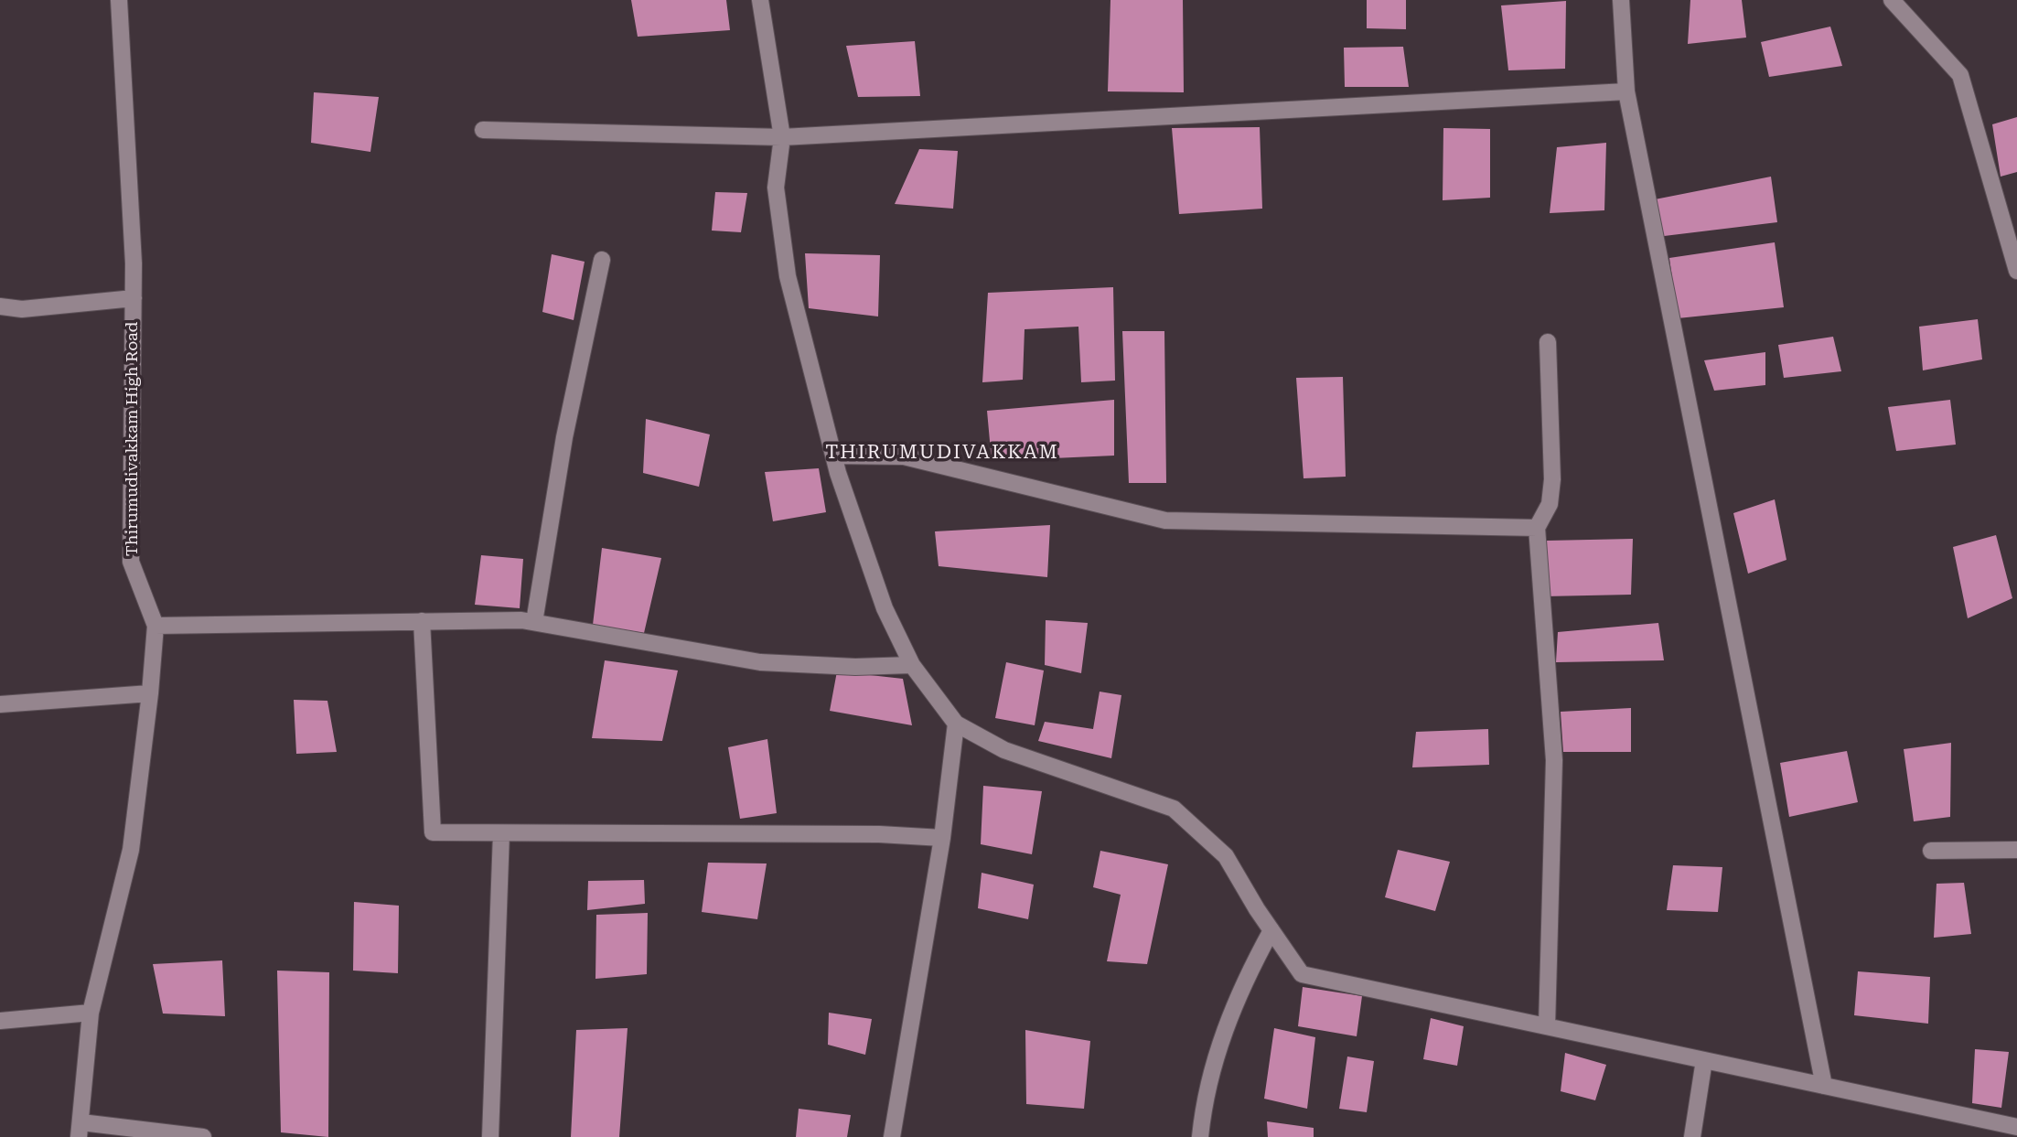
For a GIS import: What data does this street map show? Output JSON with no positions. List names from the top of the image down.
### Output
{
  "streets": {
    "street": ["Thirumudivakkam High Road"]
  },
  "districts": ["THIRUMUDIVAKKAM"]
}
